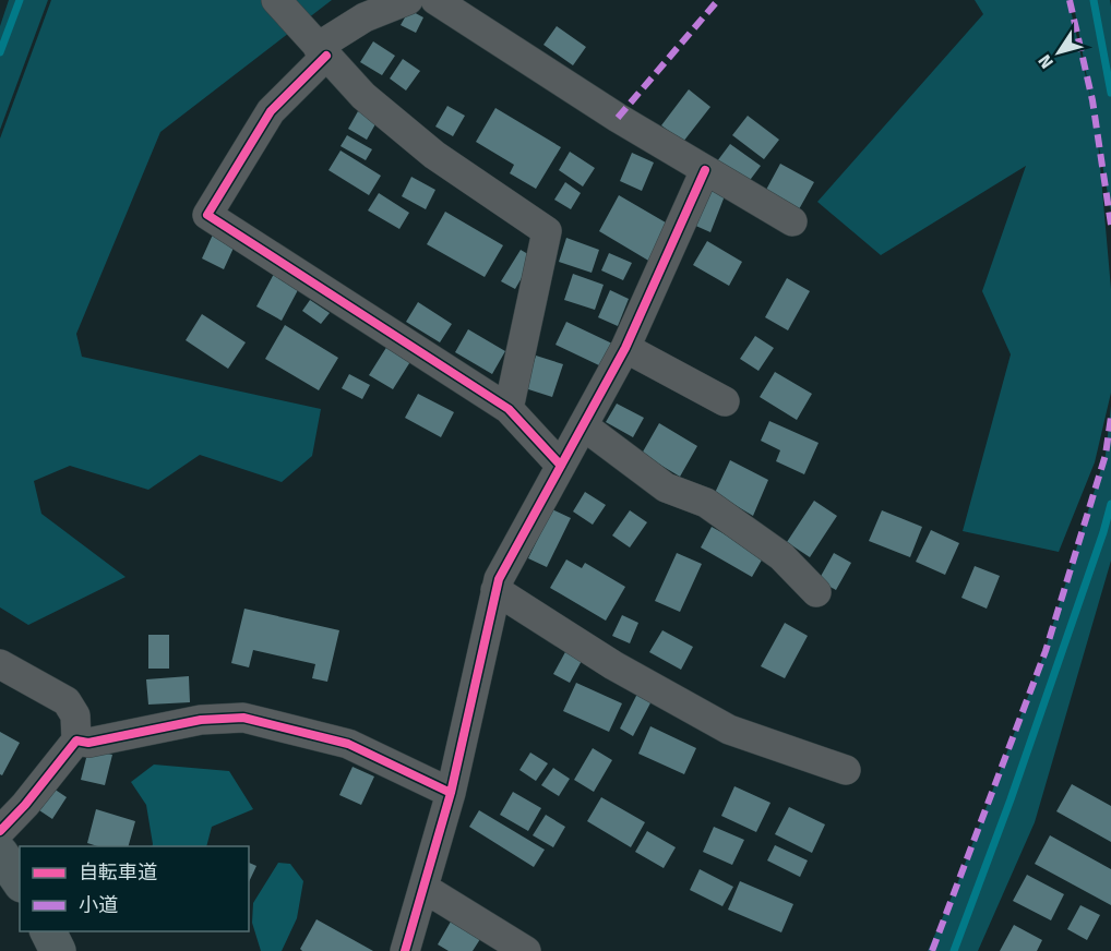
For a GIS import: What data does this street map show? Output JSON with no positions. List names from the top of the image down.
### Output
{
  "legend": ["自転車道", "小道"],
  "north": "bottom left"
}
